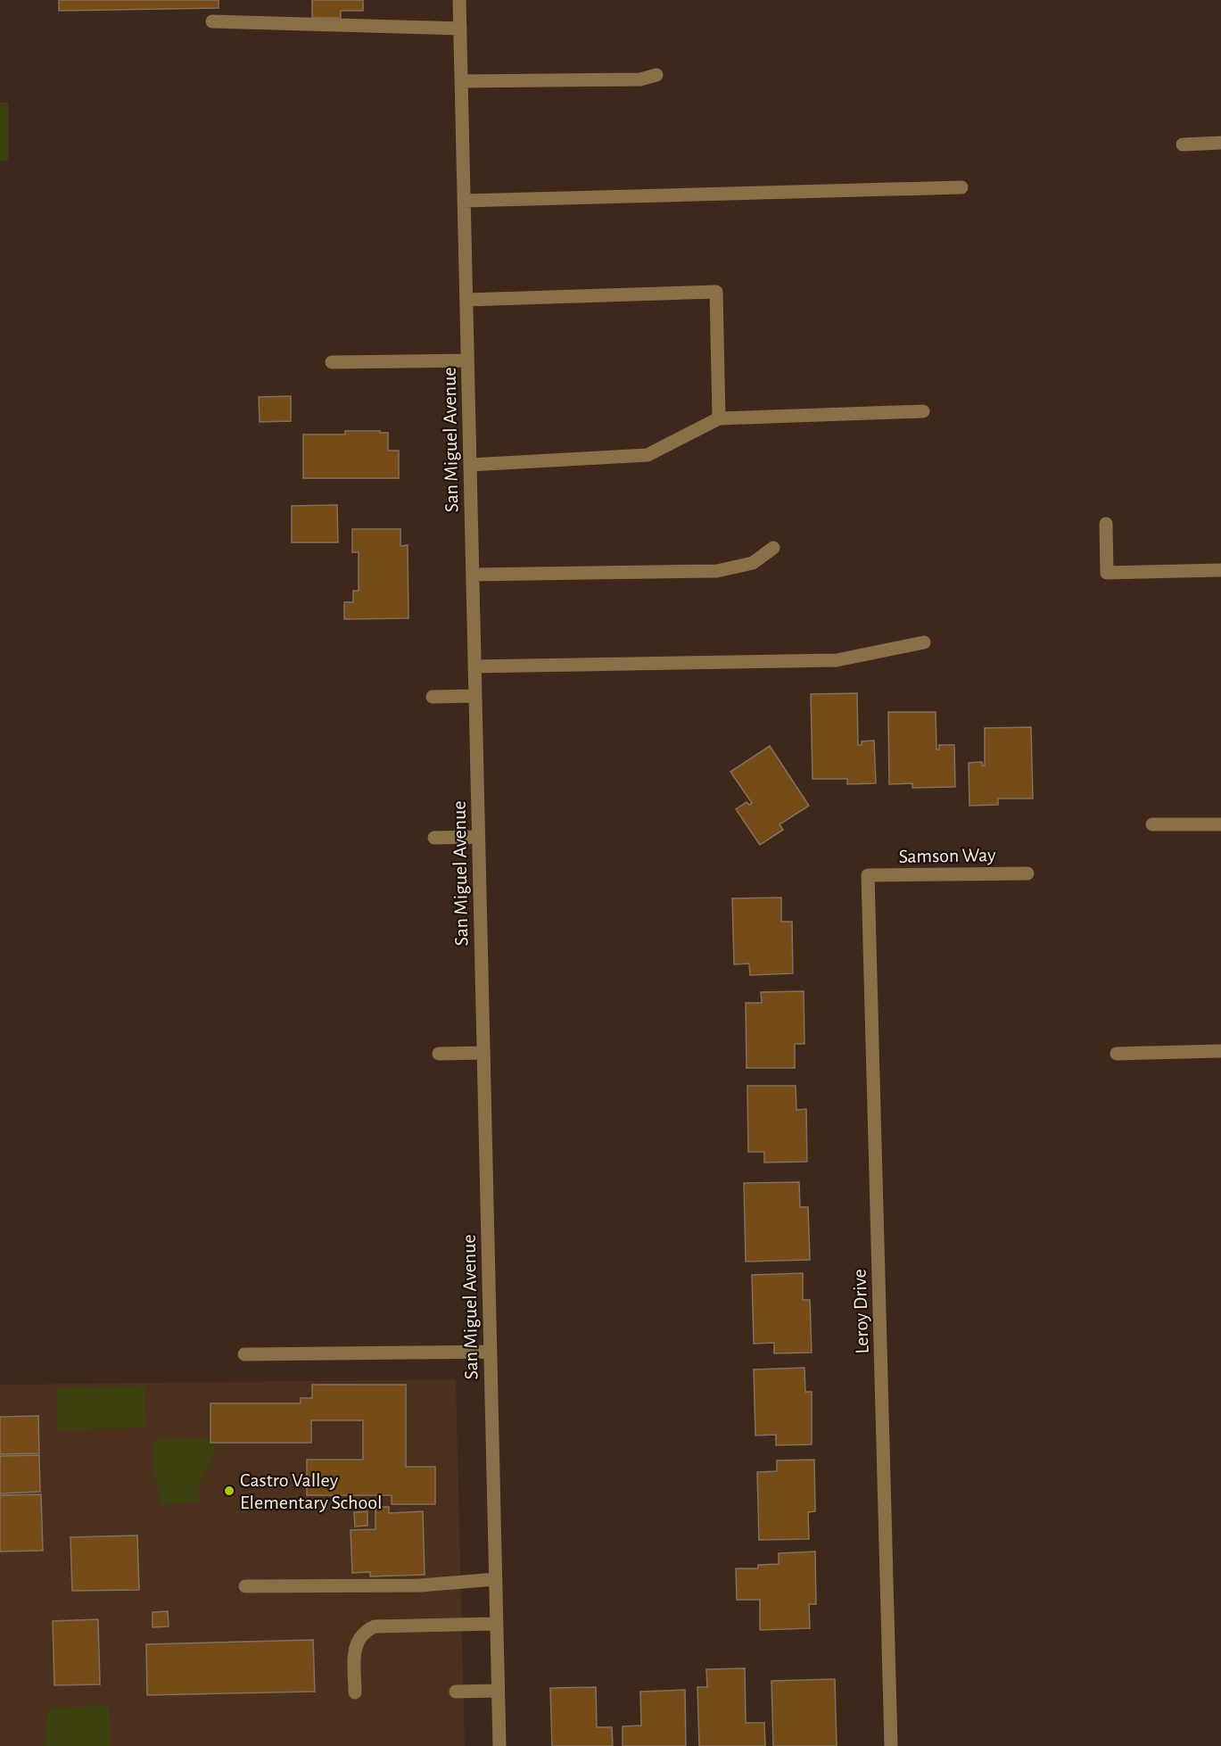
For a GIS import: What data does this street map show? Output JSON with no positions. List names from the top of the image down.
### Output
{
  "streets": {
    "street": ["San Miguel Avenue", "Samson Way", "Leroy Drive"]
  },
  "crossings": [
    ["Samson Way", "Leroy Drive"]
  ],
  "places": ["Castro Valley Elementary School"]
}
